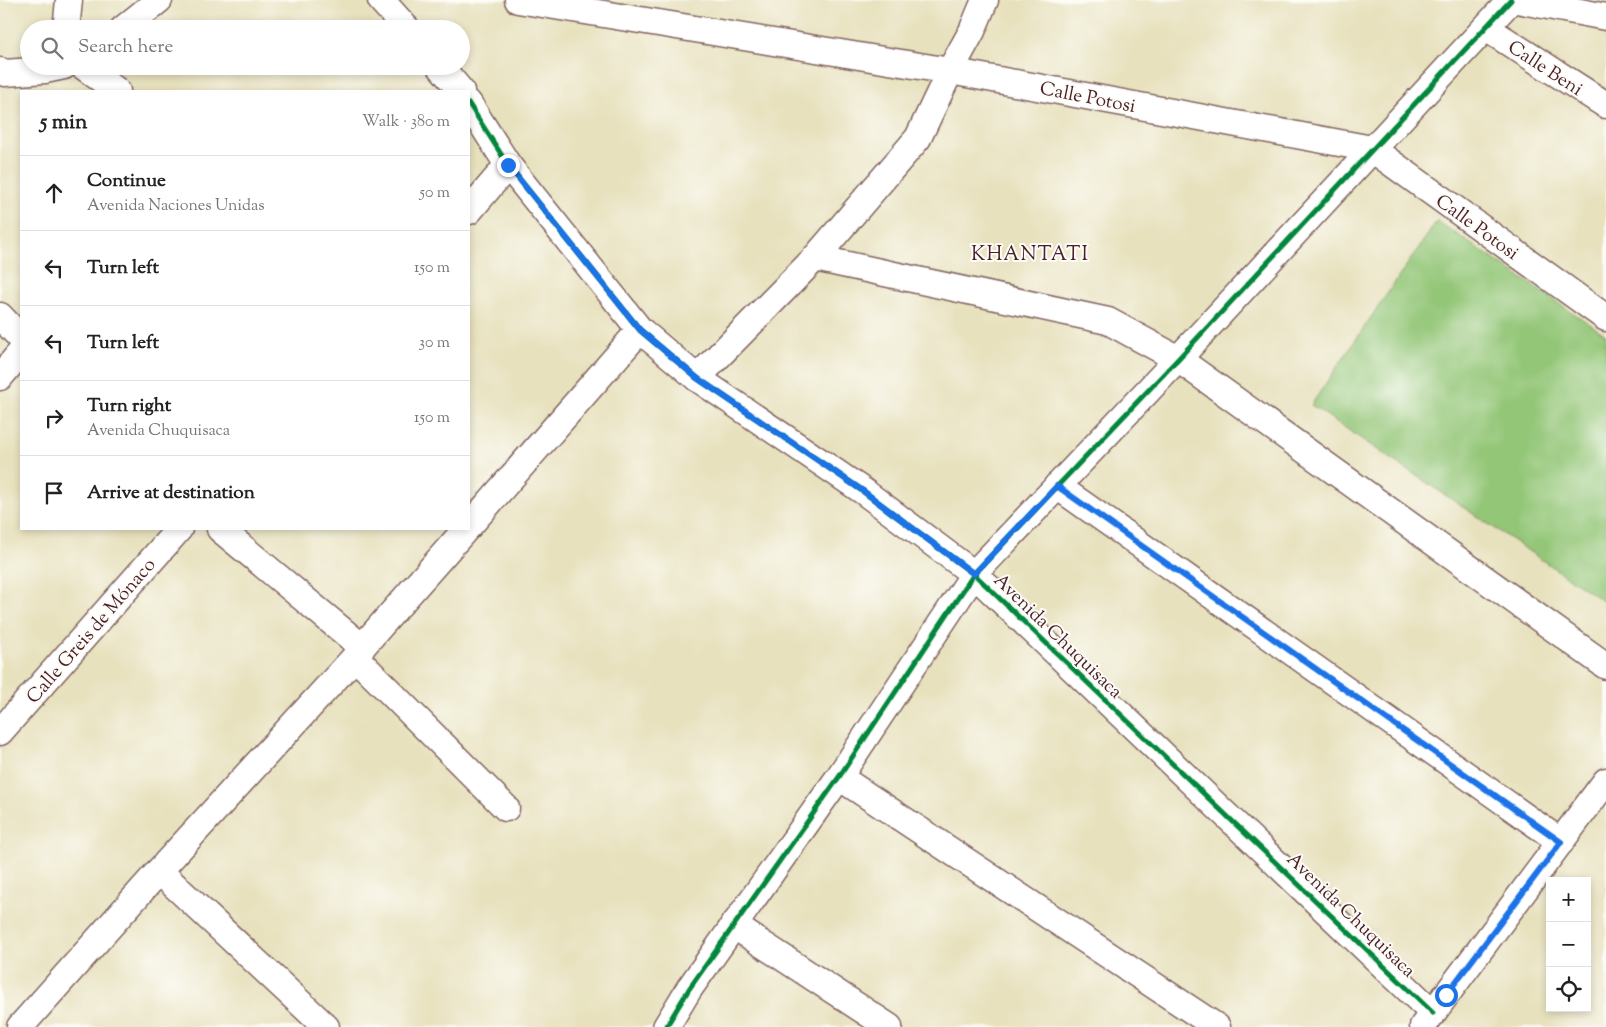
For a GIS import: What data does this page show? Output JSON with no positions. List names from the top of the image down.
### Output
{
  "streets": {
    "street": [
      "Calle Beni",
      "Calle Potosi",
      "Calle Greis de Mónaco",
      "Avenida Chuquisaca"
    ]
  },
  "districts": ["KHANTATI"],
  "page": {
    "search": "Search here",
    "heading": ["5 min", "Walk · 380 m"],
    "list": [
      ["Continue", "Avenida Naciones Unidas", "50 m"],
      ["Turn left", "150 m"],
      ["Turn left", "30 m"],
      ["Turn right", "Avenida Chuquisaca", "150 m"],
      "Arrive at destination"
    ],
    "map_buttons": ["+", "−"]
  }
}
